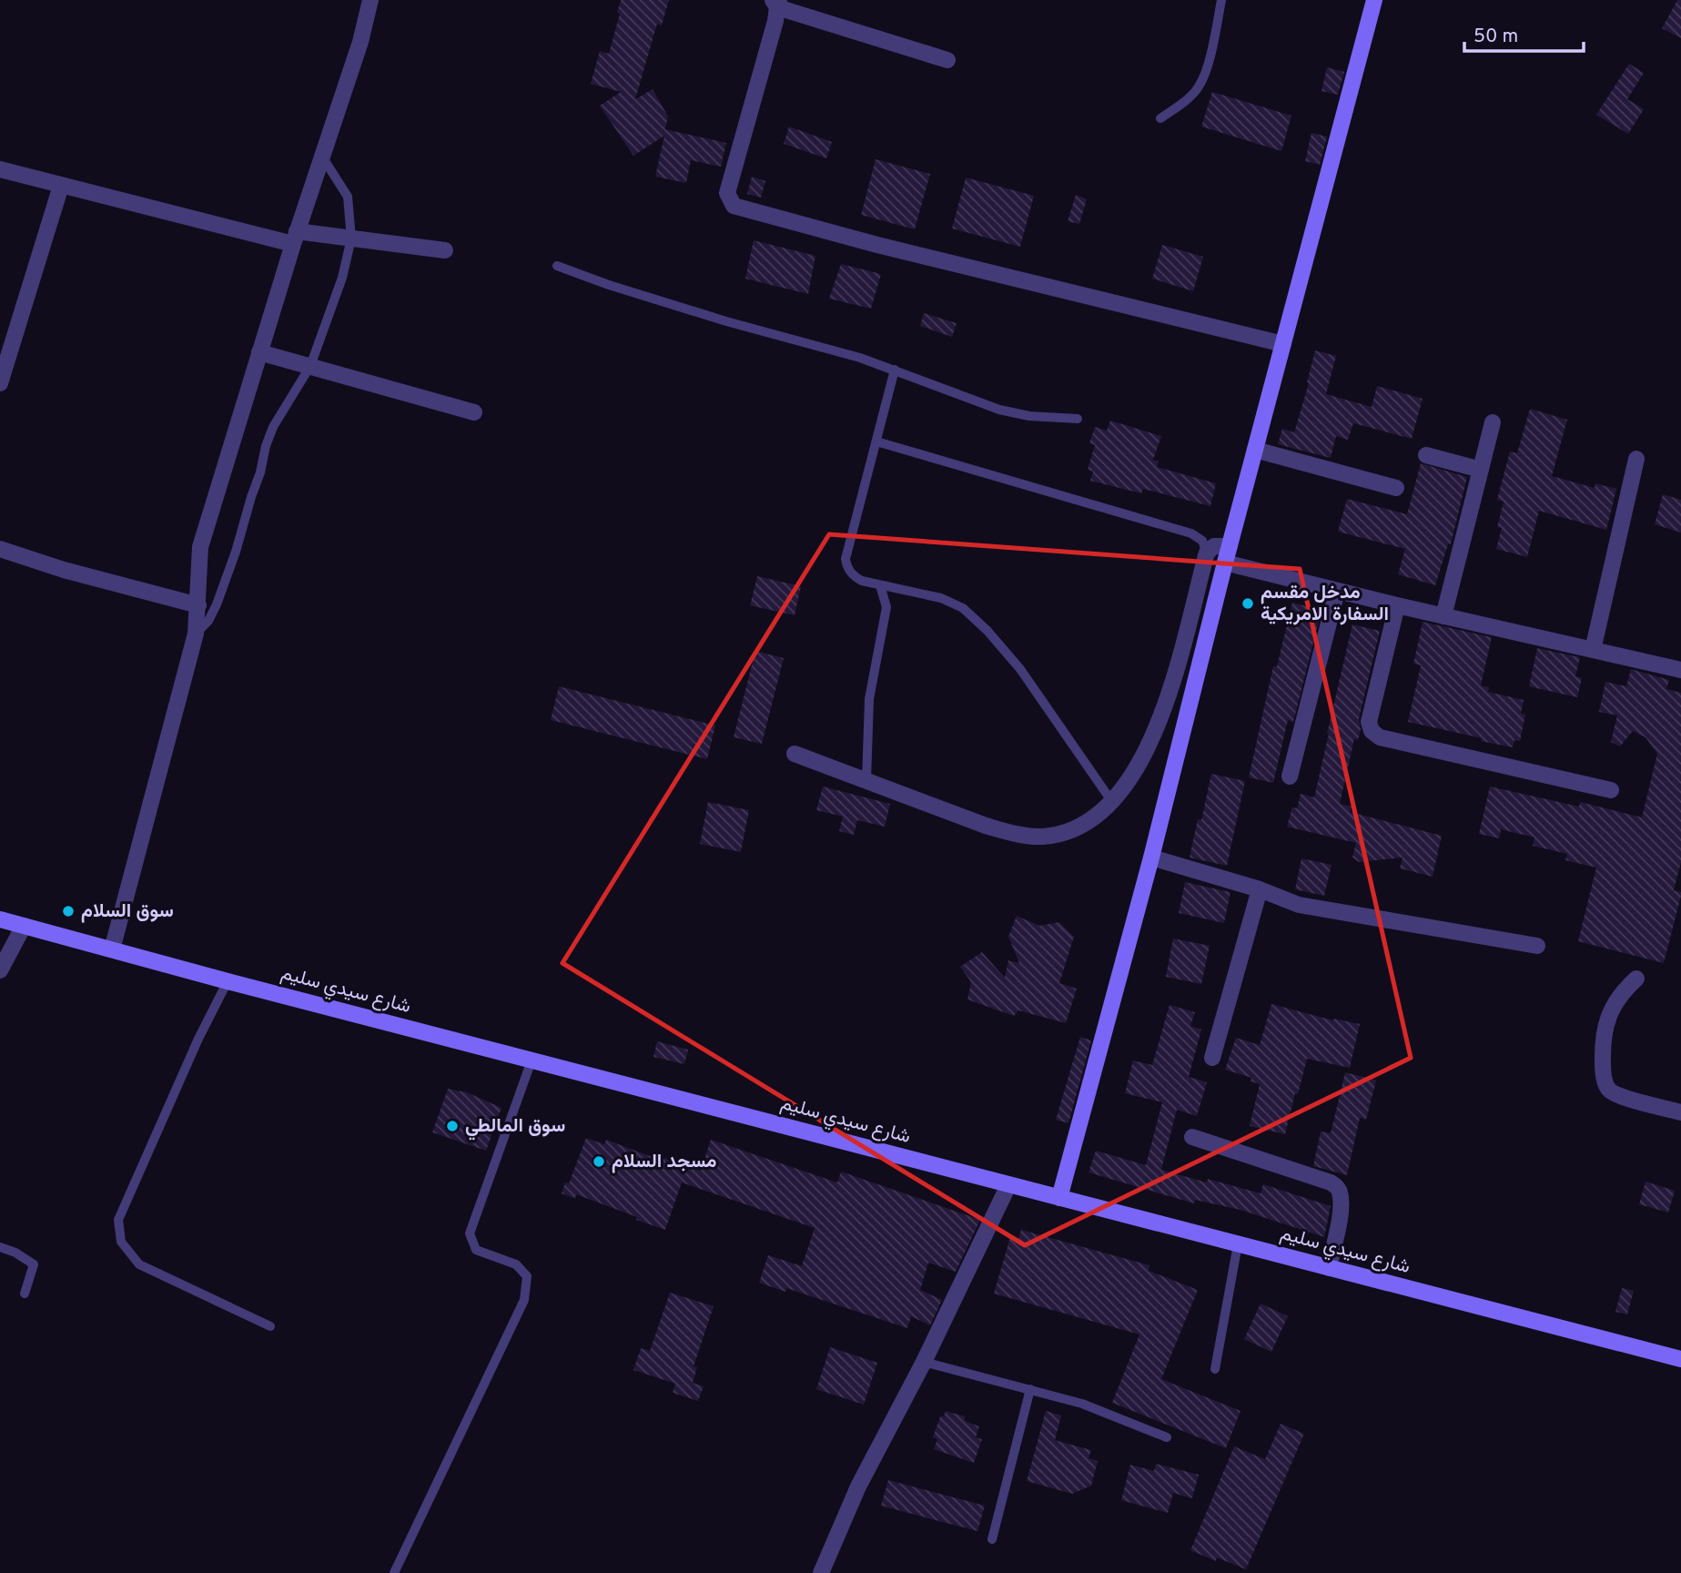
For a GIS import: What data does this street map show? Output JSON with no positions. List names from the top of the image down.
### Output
{
  "streets": {
    "main road": ["شارع سيدي سليم"]
  },
  "places": [
    "مدخل مقسم السفارة الامريكية",
    "سوق السلام",
    "سوق المالطي",
    "مسجد السلام"
  ],
  "scale_bar": "50 m"
}
